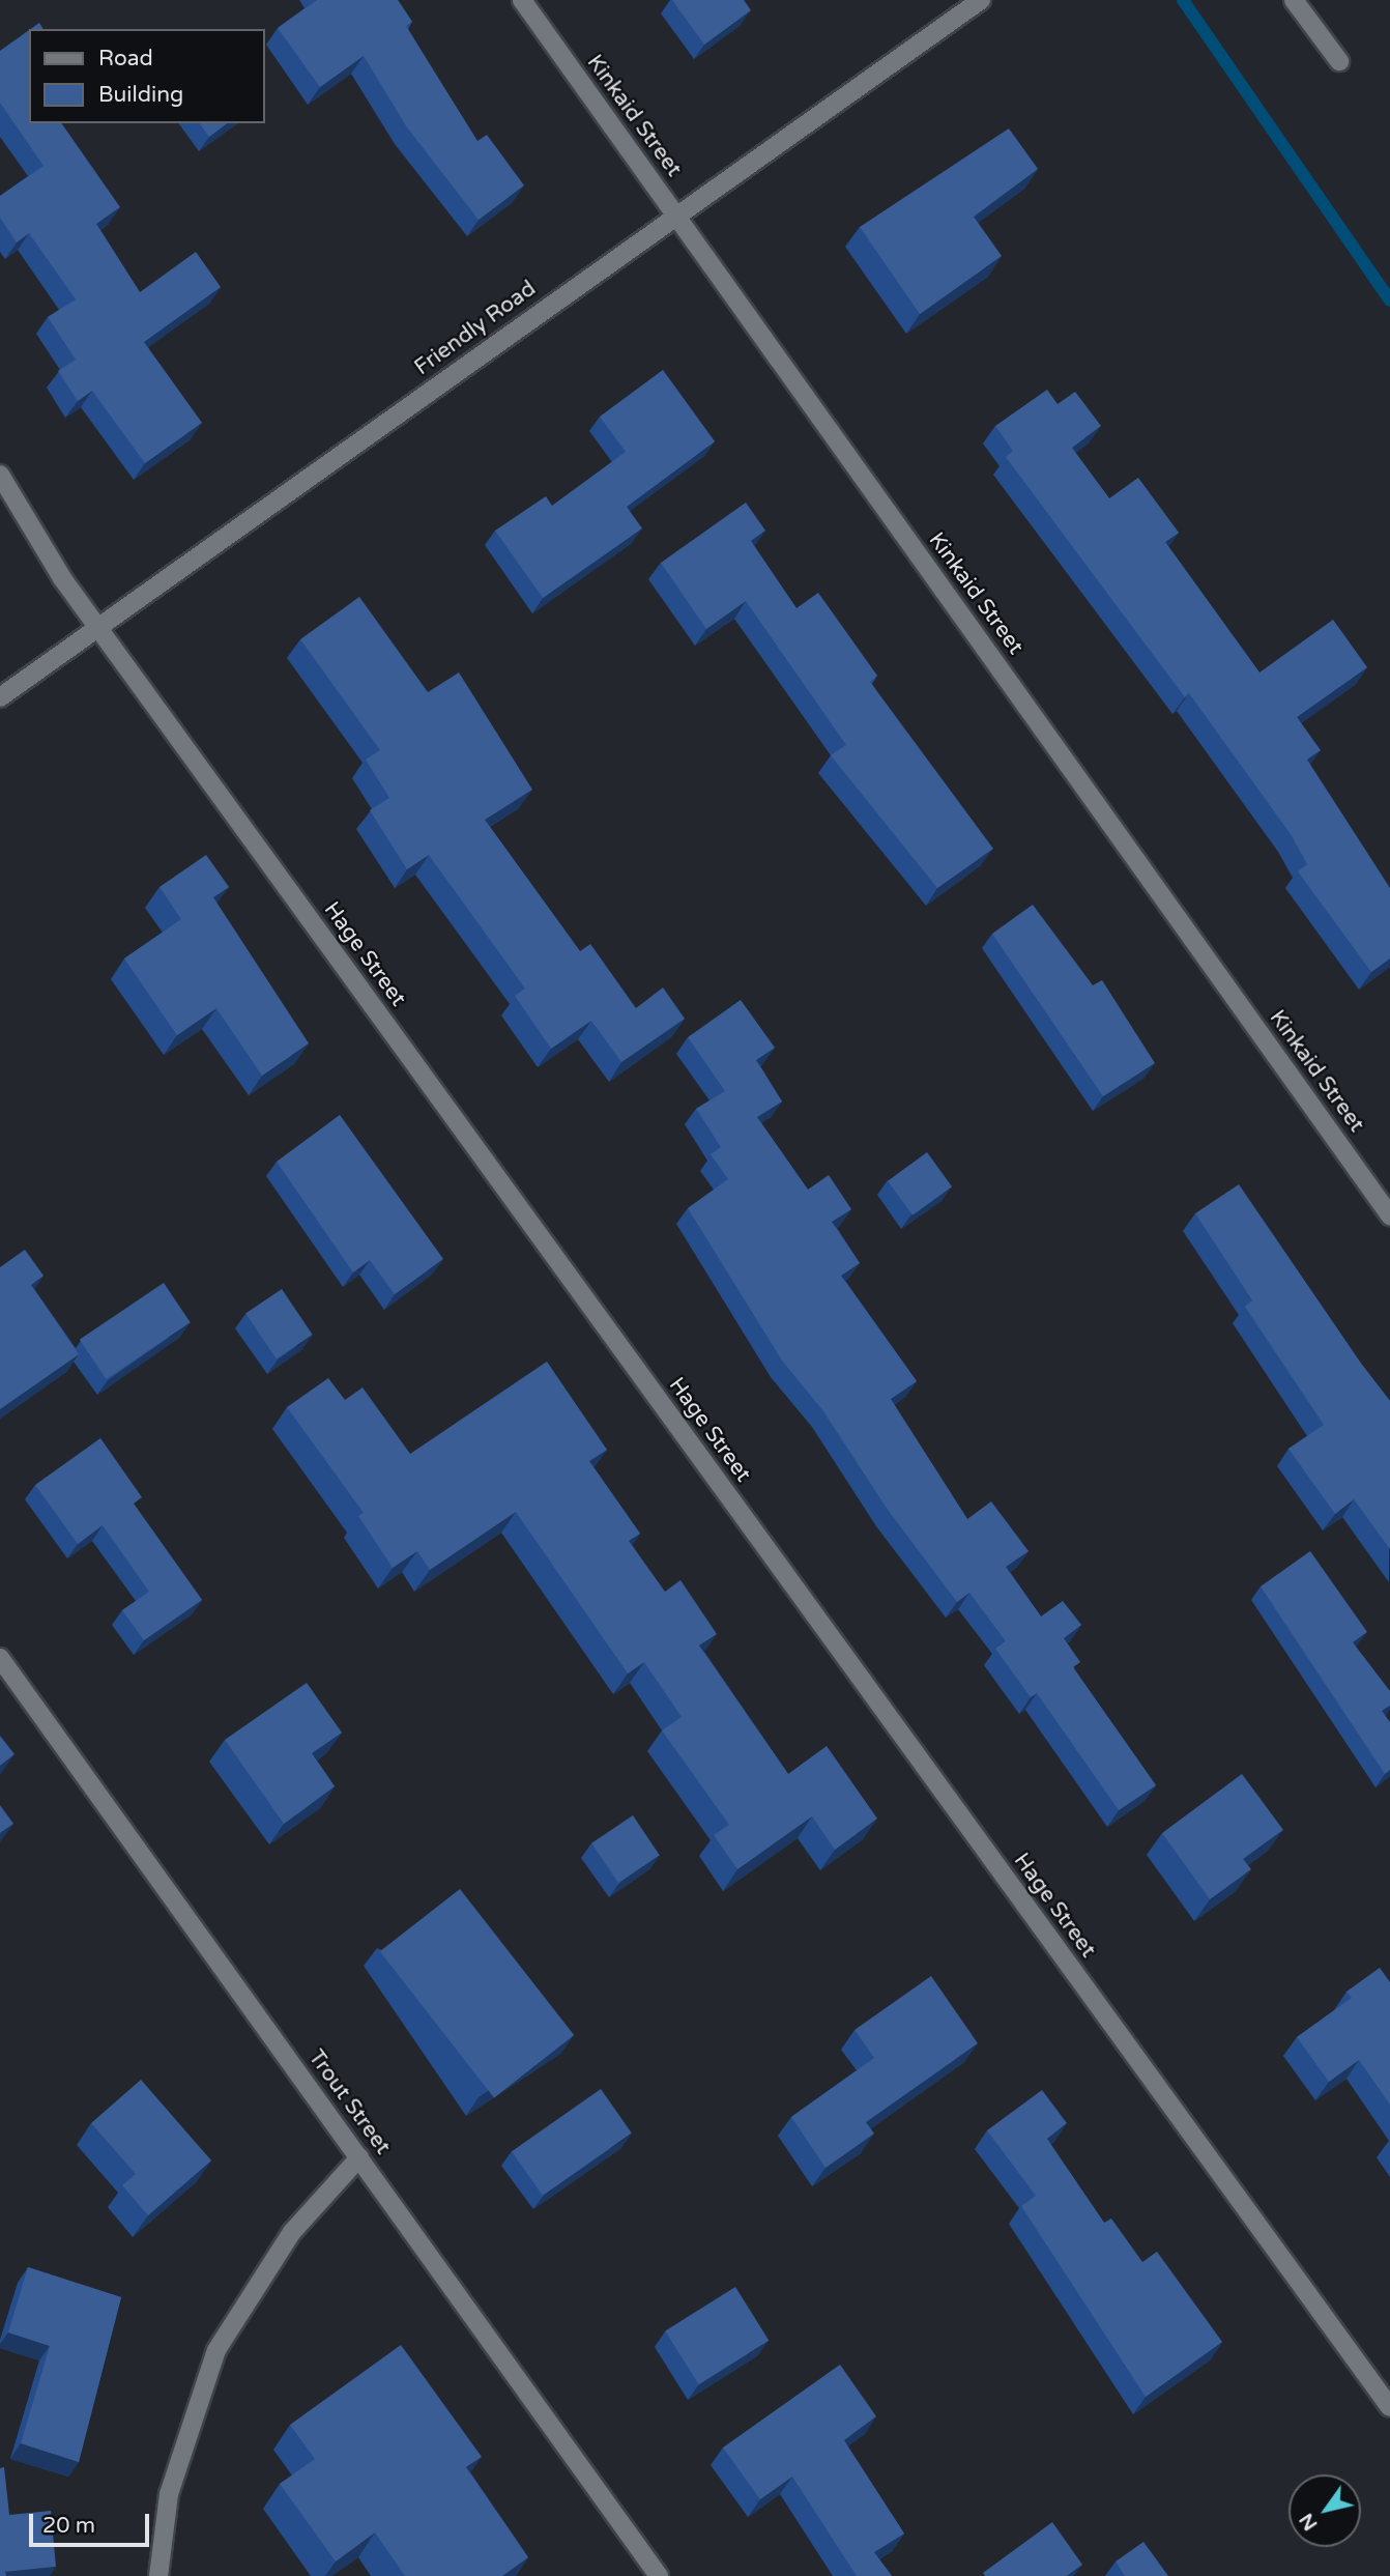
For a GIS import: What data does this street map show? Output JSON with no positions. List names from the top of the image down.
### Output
{
  "streets": {
    "street": [
      "Kinkaid Street",
      "Friendly Road",
      "Hage Street",
      "Trout Street"
    ]
  },
  "crossings": [
    ["Kinkaid Street", "Friendly Road"],
    ["Friendly Road", "Hage Street"]
  ],
  "legend": ["Road", "Building"],
  "scale_bar": "20 m",
  "north": "bottom left"
}
